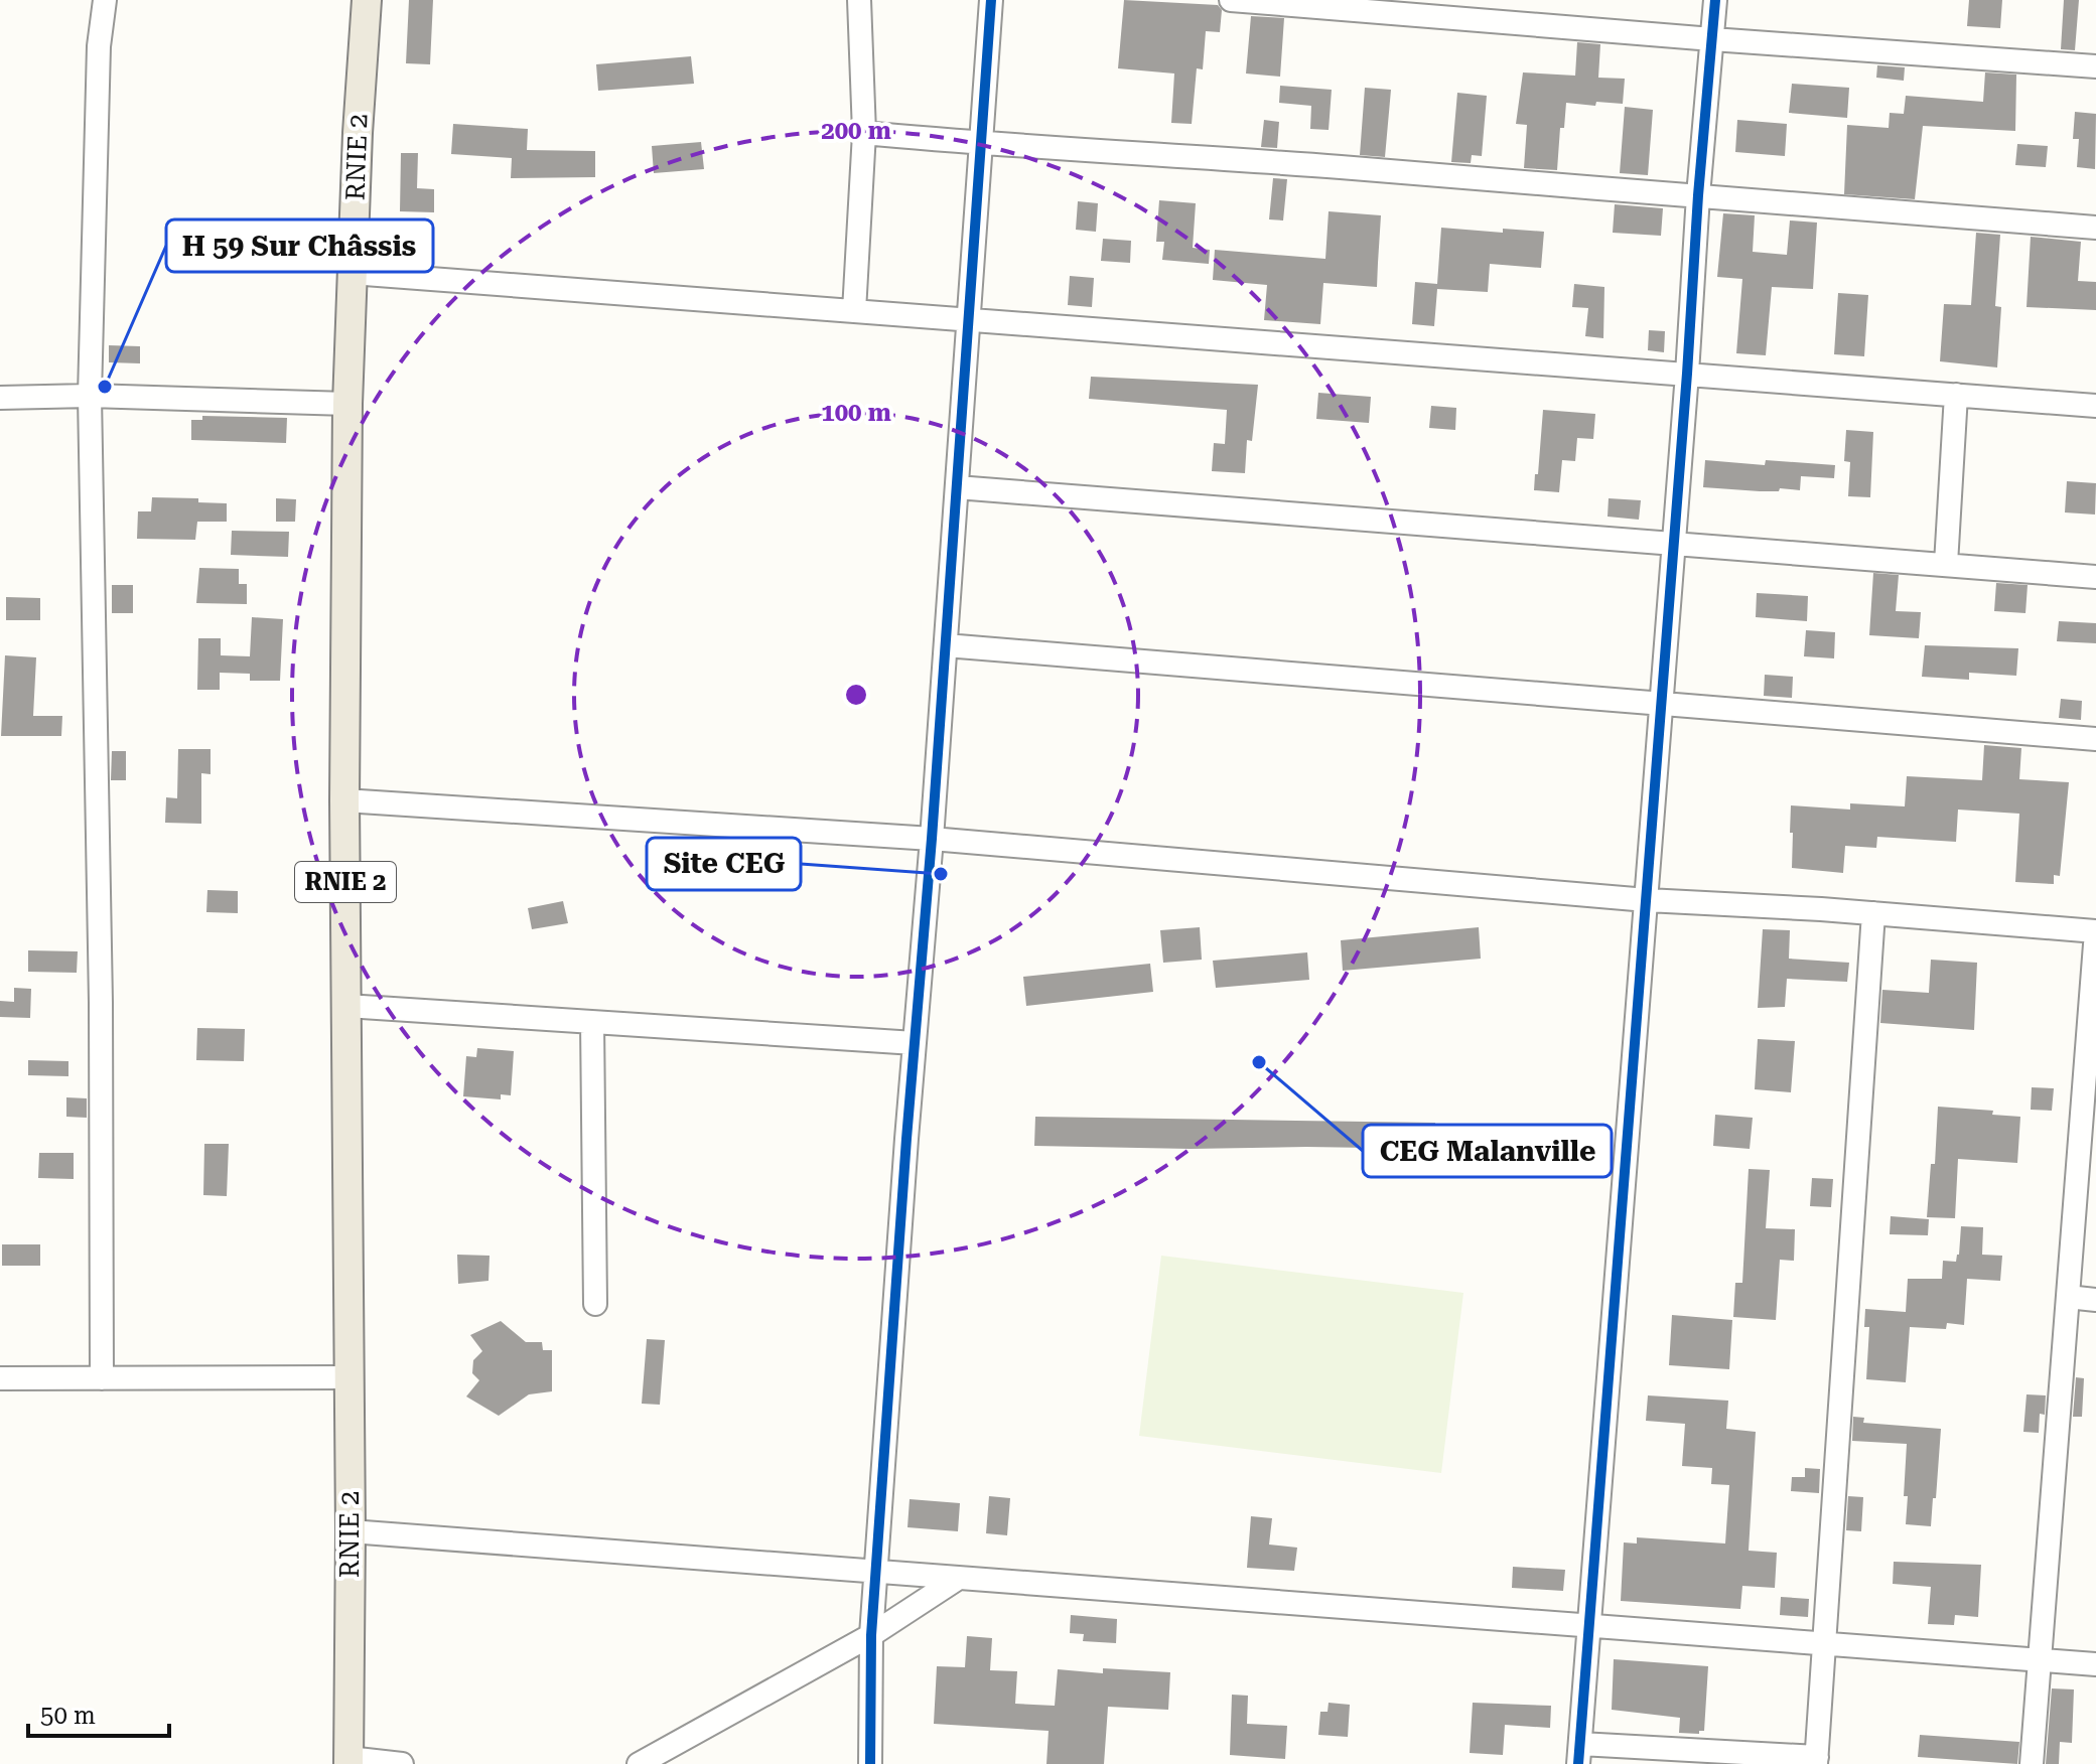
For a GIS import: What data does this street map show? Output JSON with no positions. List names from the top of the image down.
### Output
{
  "streets": {
    "main road": ["RNIE 2"]
  },
  "places": ["H 59 Sur Châssis", "Site CEG", "CEG Malanville"],
  "scale_bar": "50 m",
  "rings": ["200 m", "100 m"]
}
